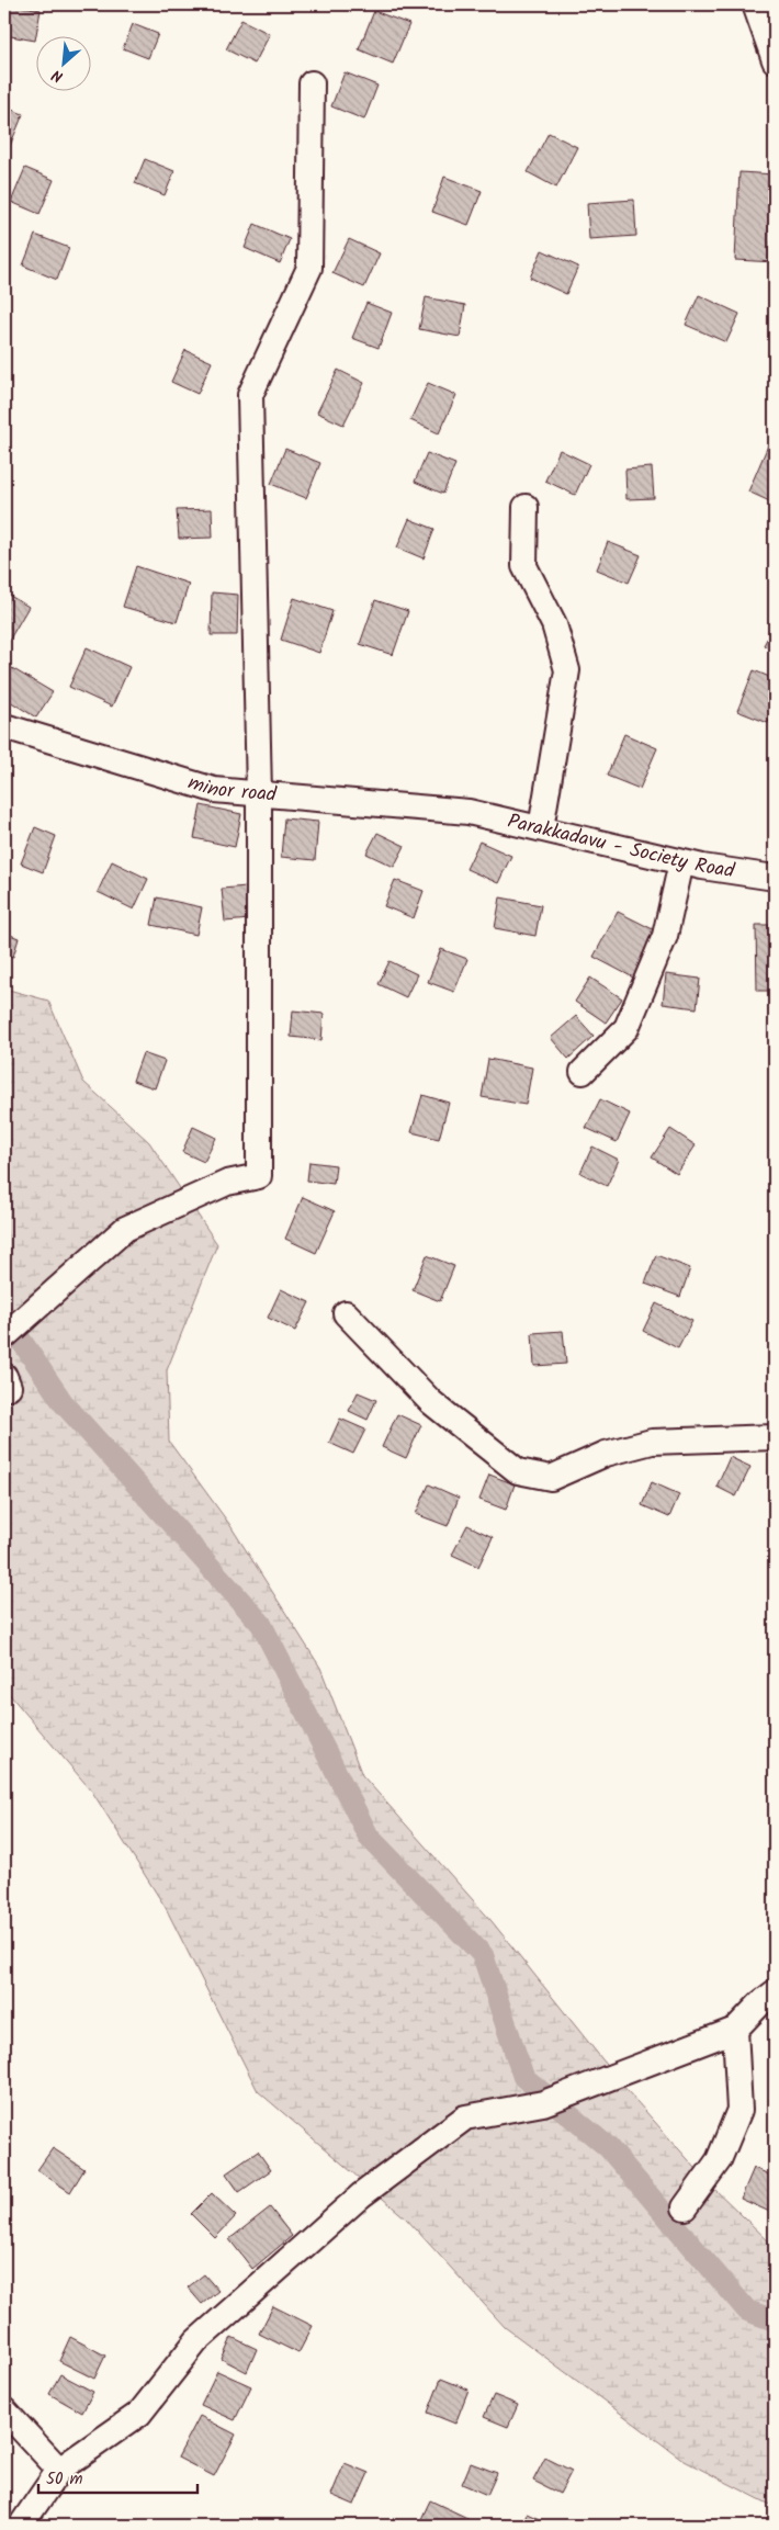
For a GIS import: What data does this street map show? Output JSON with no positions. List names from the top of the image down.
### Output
{
  "streets": {
    "street": ["minor road", "Parakkadavu - Society Road"]
  },
  "crossings": [
    ["minor road", "Parakkadavu - Society Road"]
  ],
  "scale_bar": "50 m",
  "north": "bottom left"
}
